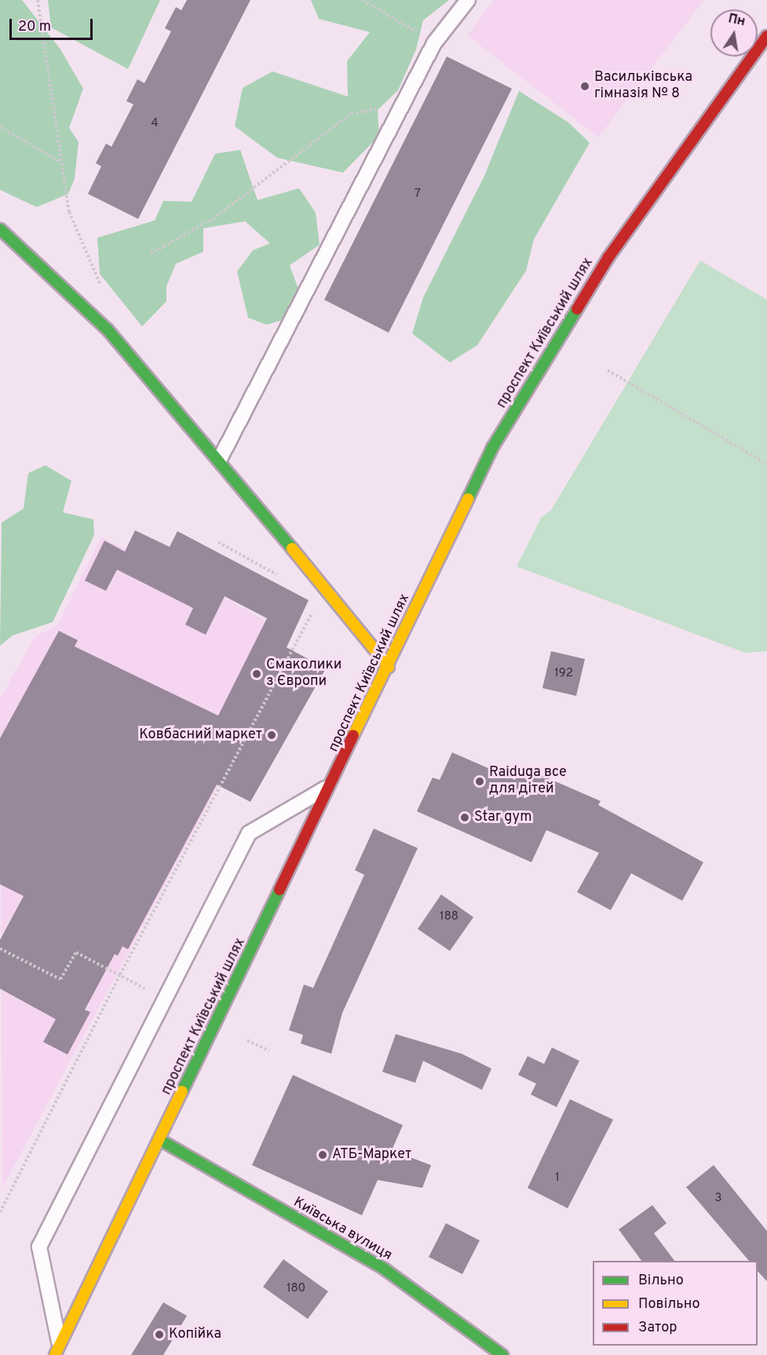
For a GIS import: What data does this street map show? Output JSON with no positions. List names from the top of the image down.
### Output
{
  "streets": {
    "main road": ["проспект Київський шлях", "Київська вулиця"]
  },
  "crossings": [
    ["проспект Київський шлях", "Київська вулиця"]
  ],
  "places": [
    "Васильківська гімназія № 8",
    "Смаколики з Європи",
    "Ковбасний маркет",
    "Raiduga все для дітей",
    "Star gym",
    "АТБ-Маркет",
    "Копійка"
  ],
  "house_numbers": [
    "4",
    "7",
    "192",
    "188",
    "1",
    "3",
    "180"
  ],
  "legend": ["Вільно", "Повільно", "Затор"],
  "scale_bar": "20 m",
  "north": "top"
}
